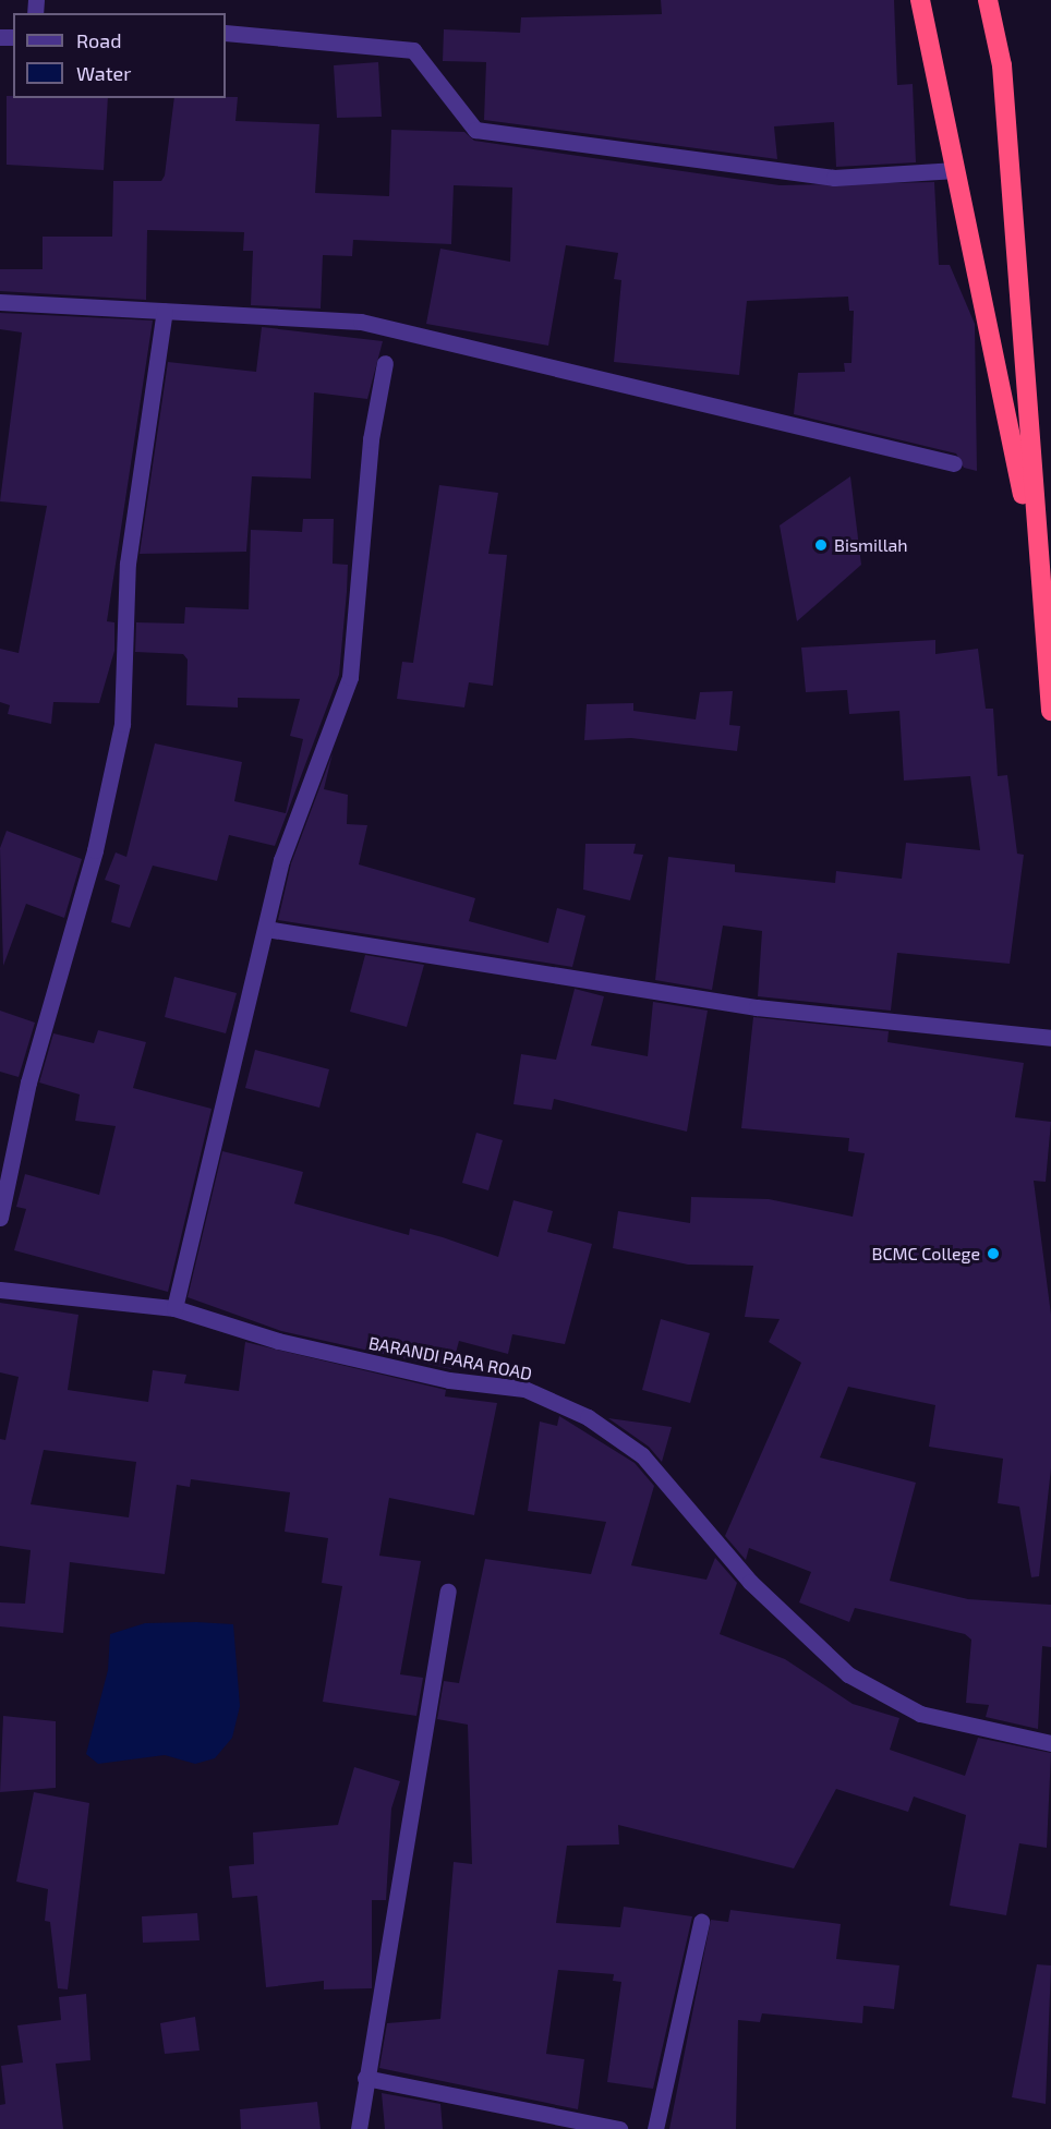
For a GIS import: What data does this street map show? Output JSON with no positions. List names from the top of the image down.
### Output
{
  "streets": {
    "street": ["BARANDI PARA ROAD"]
  },
  "places": ["Bismillah", "BCMC College"],
  "legend": ["Road", "Water"]
}
